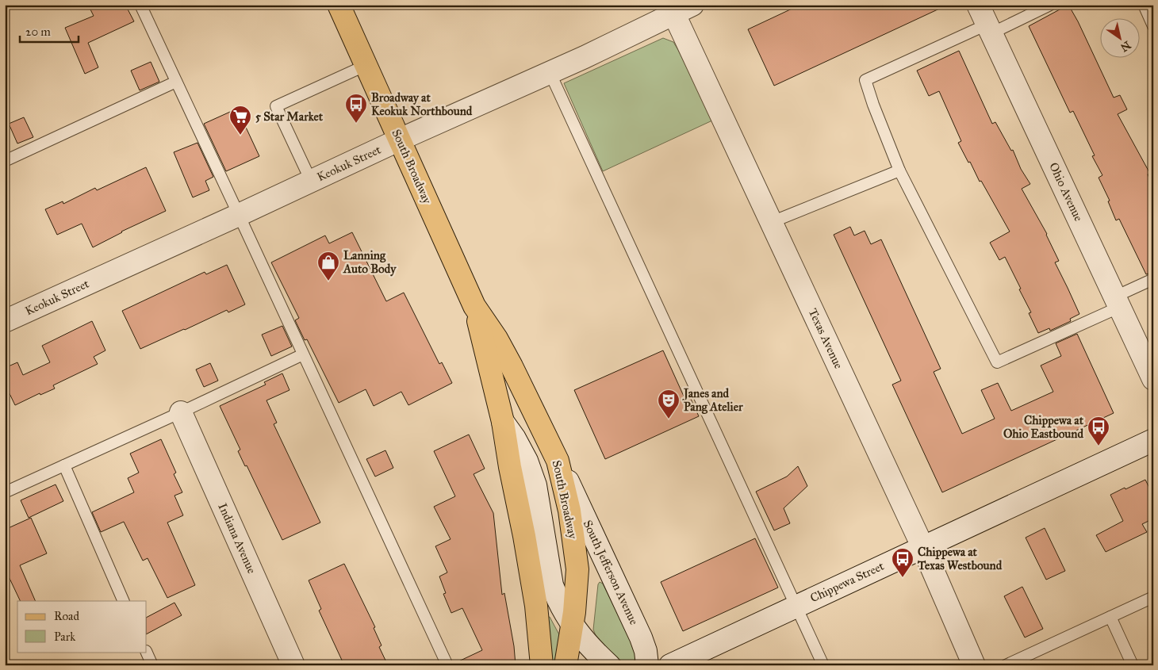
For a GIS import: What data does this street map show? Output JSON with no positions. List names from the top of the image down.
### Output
{
  "streets": {
    "main road": ["South Broadway"],
    "street": [
      "Keokuk Street",
      "Ohio Avenue",
      "Texas Avenue",
      "Indiana Avenue",
      "South Jefferson Avenue",
      "Chippewa Street"
    ]
  },
  "crossings": [
    ["Keokuk Street", "South Broadway"],
    ["Keokuk Street", "Texas Avenue"],
    ["South Broadway", "South Jefferson Avenue"],
    ["Texas Avenue", "Chippewa Street"]
  ],
  "places": {
    "bus stop": ["Broadway at Keokuk Northbound", "Chippewa at Ohio Eastbound", "Chippewa at Texas Westbound"],
    "supermarket": ["5 Star Market"],
    "shop": ["Lanning Auto Body"],
    "theatre": ["Janes and Pang Atelier"]
  },
  "legend": ["Road", "Park"],
  "scale_bar": "20 m",
  "north": "bottom right"
}
